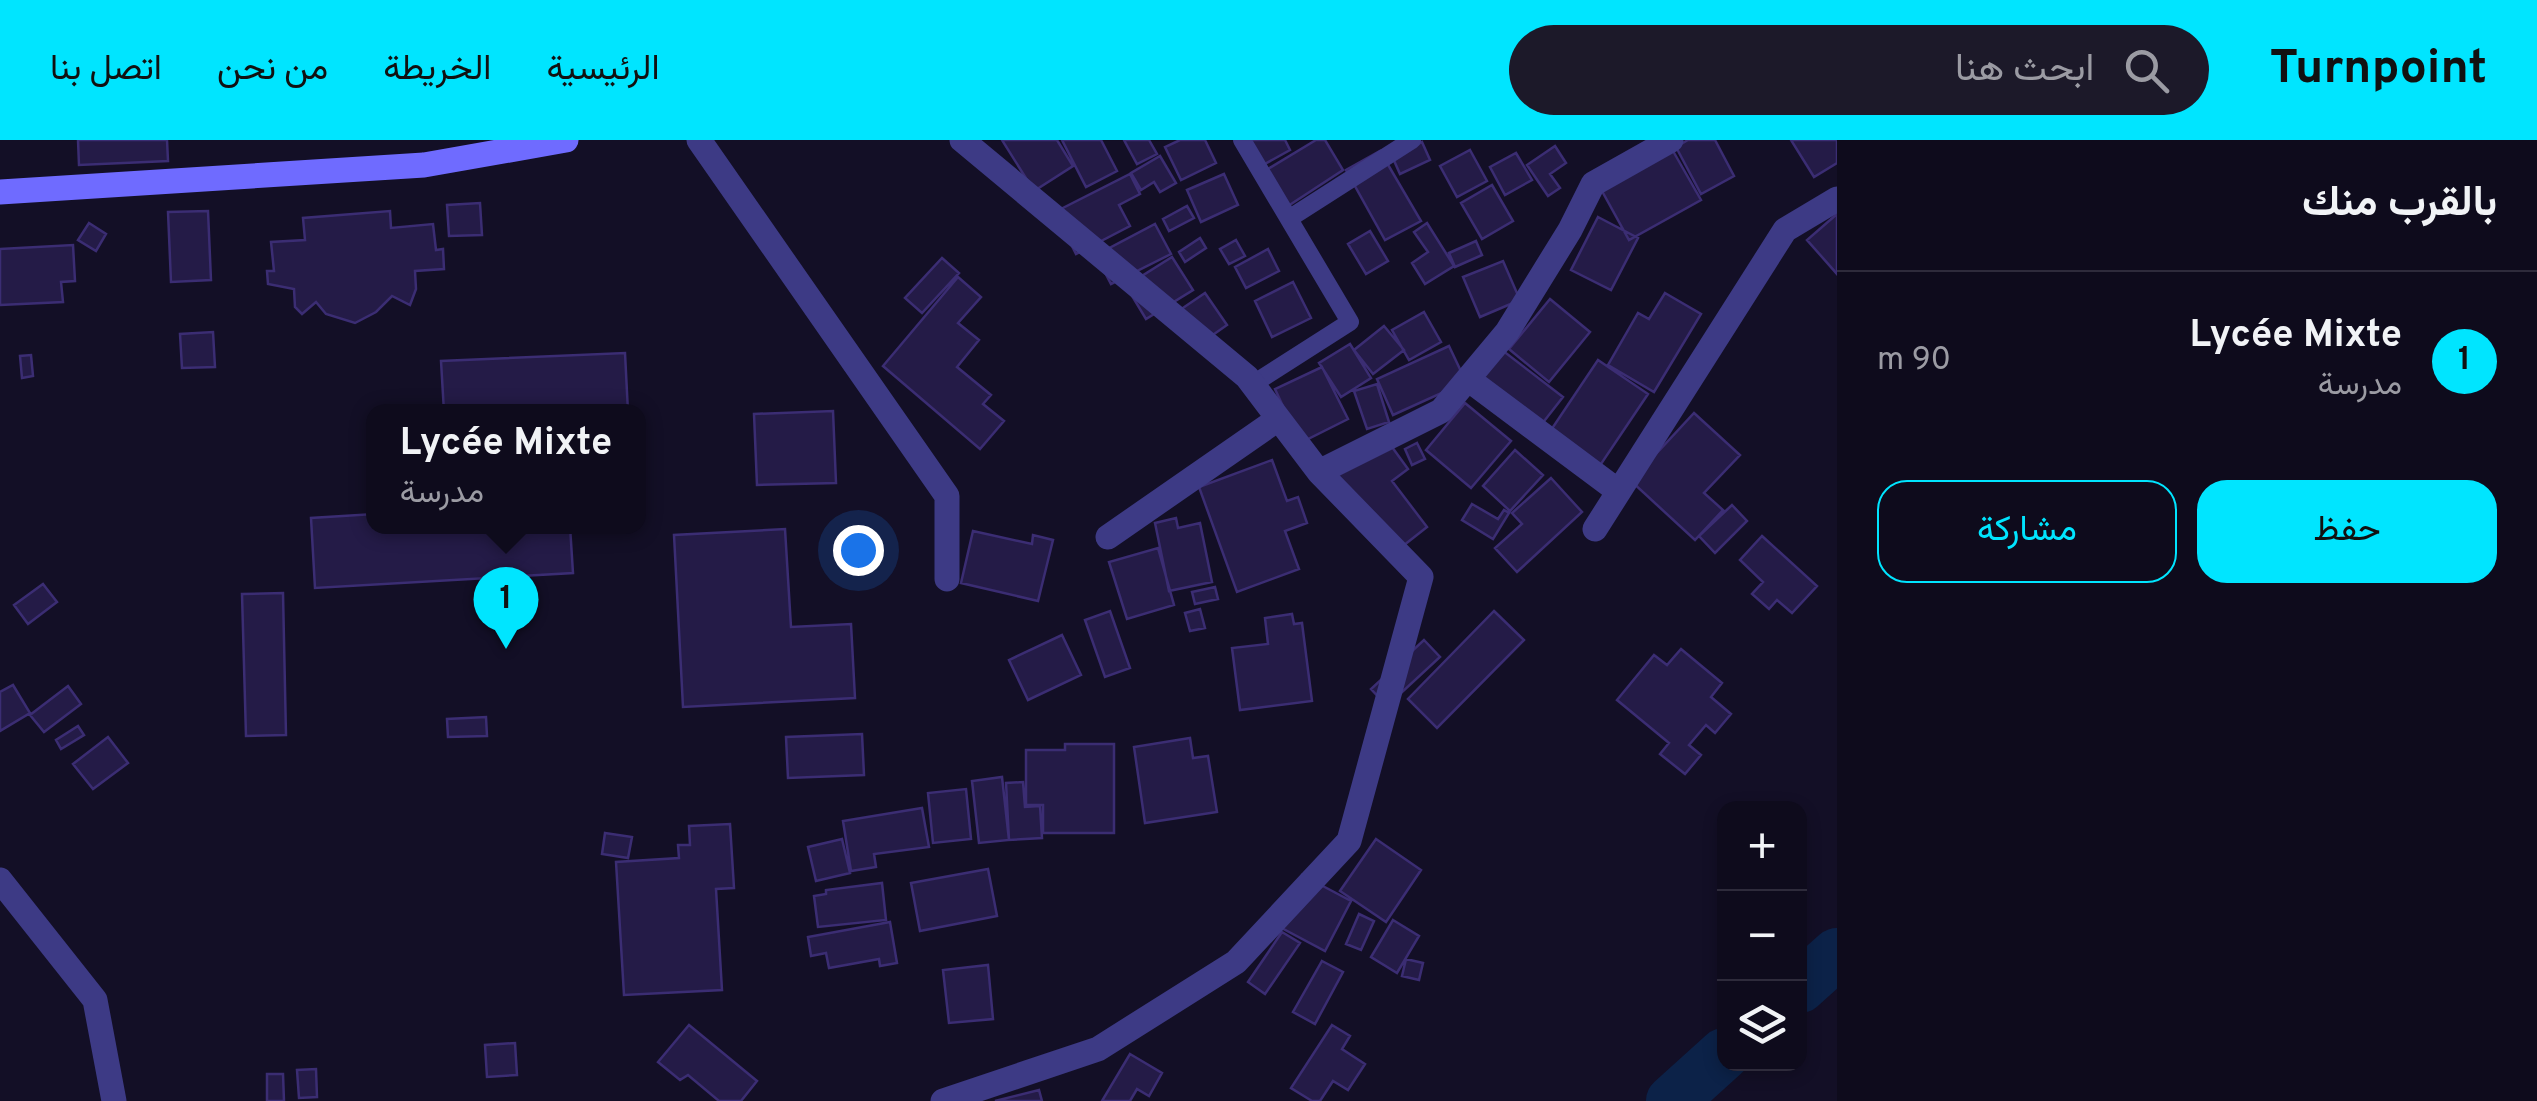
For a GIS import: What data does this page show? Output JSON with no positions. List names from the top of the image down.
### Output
{
  "page": {
    "header": "Turnpoint",
    "search": "ابحث هنا",
    "nav": [
      "الرئيسية",
      "الخريطة",
      "من نحن",
      "اتصل بنا"
    ],
    "heading": "بالقرب منك",
    "list": [
      {
        "mark": "1",
        "name": "Lycée Mixte",
        "note": "مدرسة",
        "value": "90 m"
      }
    ],
    "popup": ["Lycée Mixte", "مدرسة"],
    "buttons": ["حفظ", "مشاركة"],
    "pins": "1",
    "map_buttons": ["+", "−"]
  }
}
